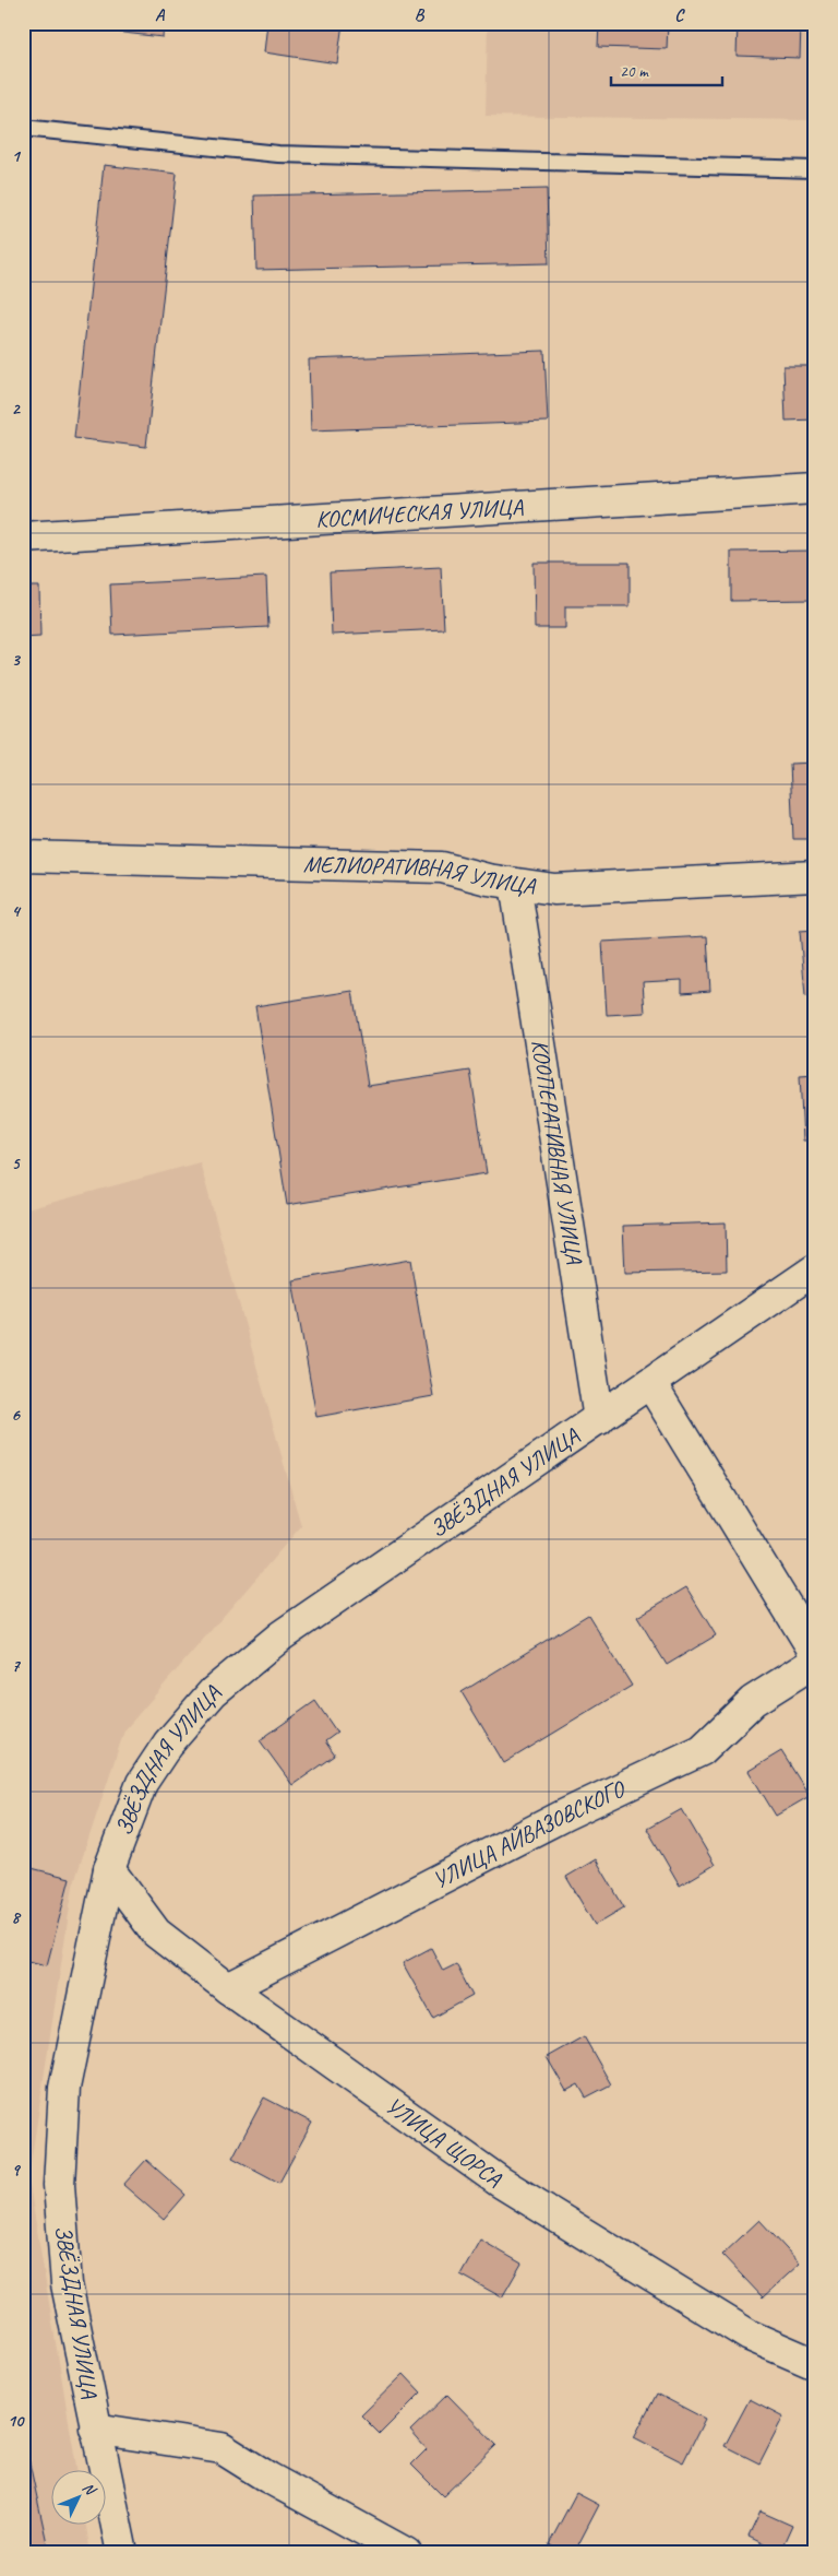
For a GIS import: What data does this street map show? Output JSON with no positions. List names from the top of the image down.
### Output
{
  "streets": {
    "street": [
      "КОСМИЧЕСКАЯ УЛИЦА",
      "МЕЛИОРАТИВНАЯ УЛИЦА",
      "КООПЕРАТИВНАЯ УЛИЦА",
      "ЗВЁЗДНАЯ УЛИЦА",
      "УЛИЦА АЙВАЗОВСКОГО",
      "УЛИЦА ЩОРСА"
    ]
  },
  "crossings": [
    ["МЕЛИОРАТИВНАЯ УЛИЦА", "КООПЕРАТИВНАЯ УЛИЦА"],
    ["КООПЕРАТИВНАЯ УЛИЦА", "ЗВЁЗДНАЯ УЛИЦА"],
    ["ЗВЁЗДНАЯ УЛИЦА", "УЛИЦА ЩОРСА"],
    ["УЛИЦА АЙВАЗОВСКОГО", "УЛИЦА ЩОРСА"]
  ],
  "scale_bar": "20 m",
  "north": "top right",
  "grid": {
    "columns": ["A", "B", "C"],
    "rows": [
      "1",
      "2",
      "3",
      "4",
      "5",
      "6",
      "7",
      "8",
      "9",
      "10"
    ]
  }
}
